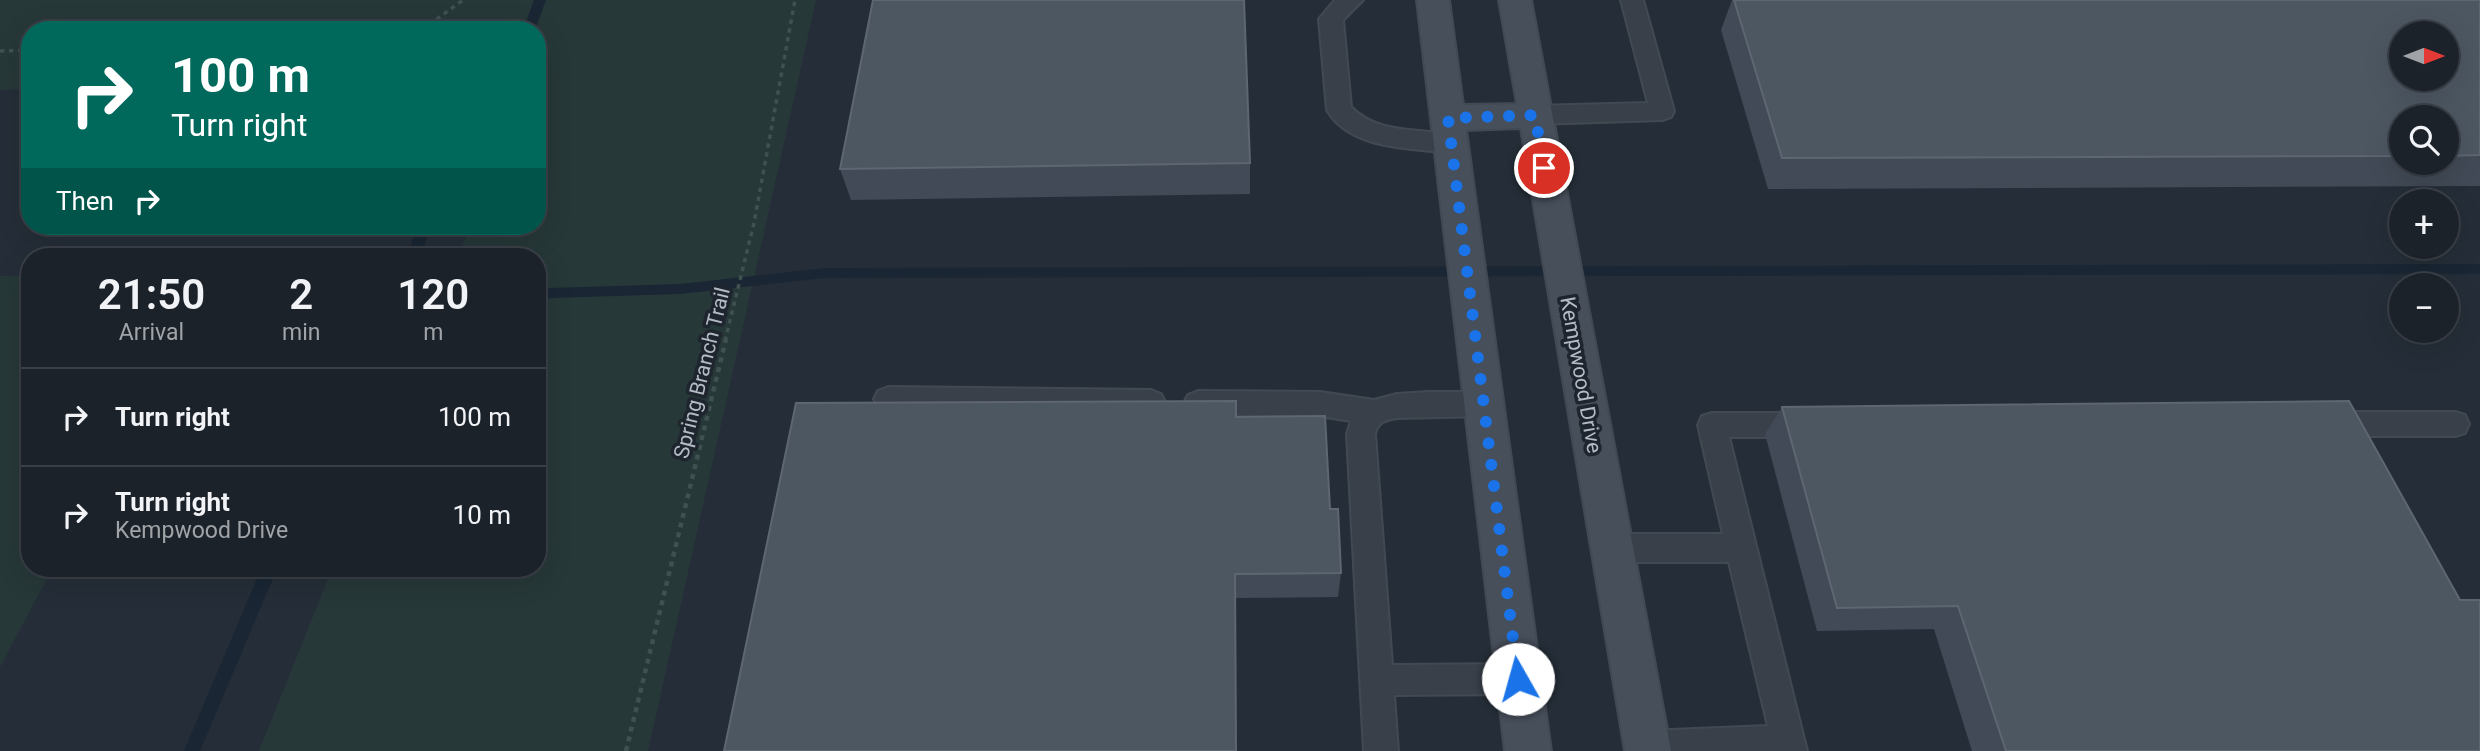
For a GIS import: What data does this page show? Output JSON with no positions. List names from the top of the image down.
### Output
{
  "streets": {
    "main road": ["Kempwood Drive"],
    "path": ["Spring Branch Trail"]
  },
  "north": "right",
  "page": {
    "map_buttons": ["+", "−"],
    "turn": ["100 m", "Turn right"],
    "then": "Then",
    "eta": [
      "21:50",
      "Arrival",
      "2",
      "min",
      "120",
      "m"
    ],
    "list": [
      {
        "name": "Turn right",
        "value": "100 m"
      },
      {
        "name": "Turn right",
        "note": "Kempwood Drive",
        "value": "10 m"
      }
    ]
  }
}
